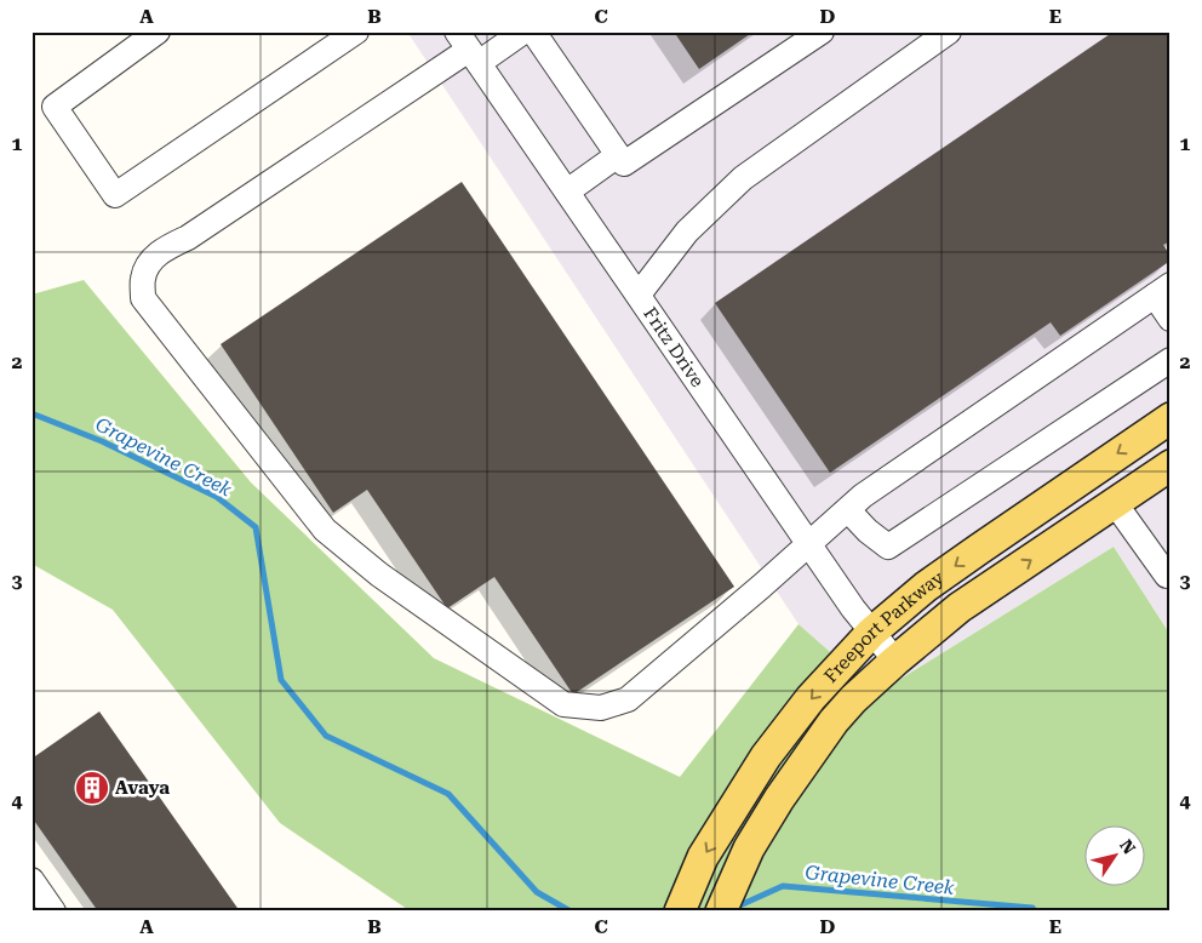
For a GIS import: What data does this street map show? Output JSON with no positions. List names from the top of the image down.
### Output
{
  "streets": {
    "main road": ["Freeport Parkway"],
    "street": ["Fritz Drive"]
  },
  "crossings": [
    ["Fritz Drive", "Freeport Parkway"]
  ],
  "water": ["Grapevine Creek"],
  "places": {
    "building": ["Avaya"]
  },
  "north": "top right",
  "grid": {
    "columns": [
      "A",
      "B",
      "C",
      "D",
      "E"
    ],
    "rows": [
      "1",
      "2",
      "3",
      "4"
    ]
  }
}
